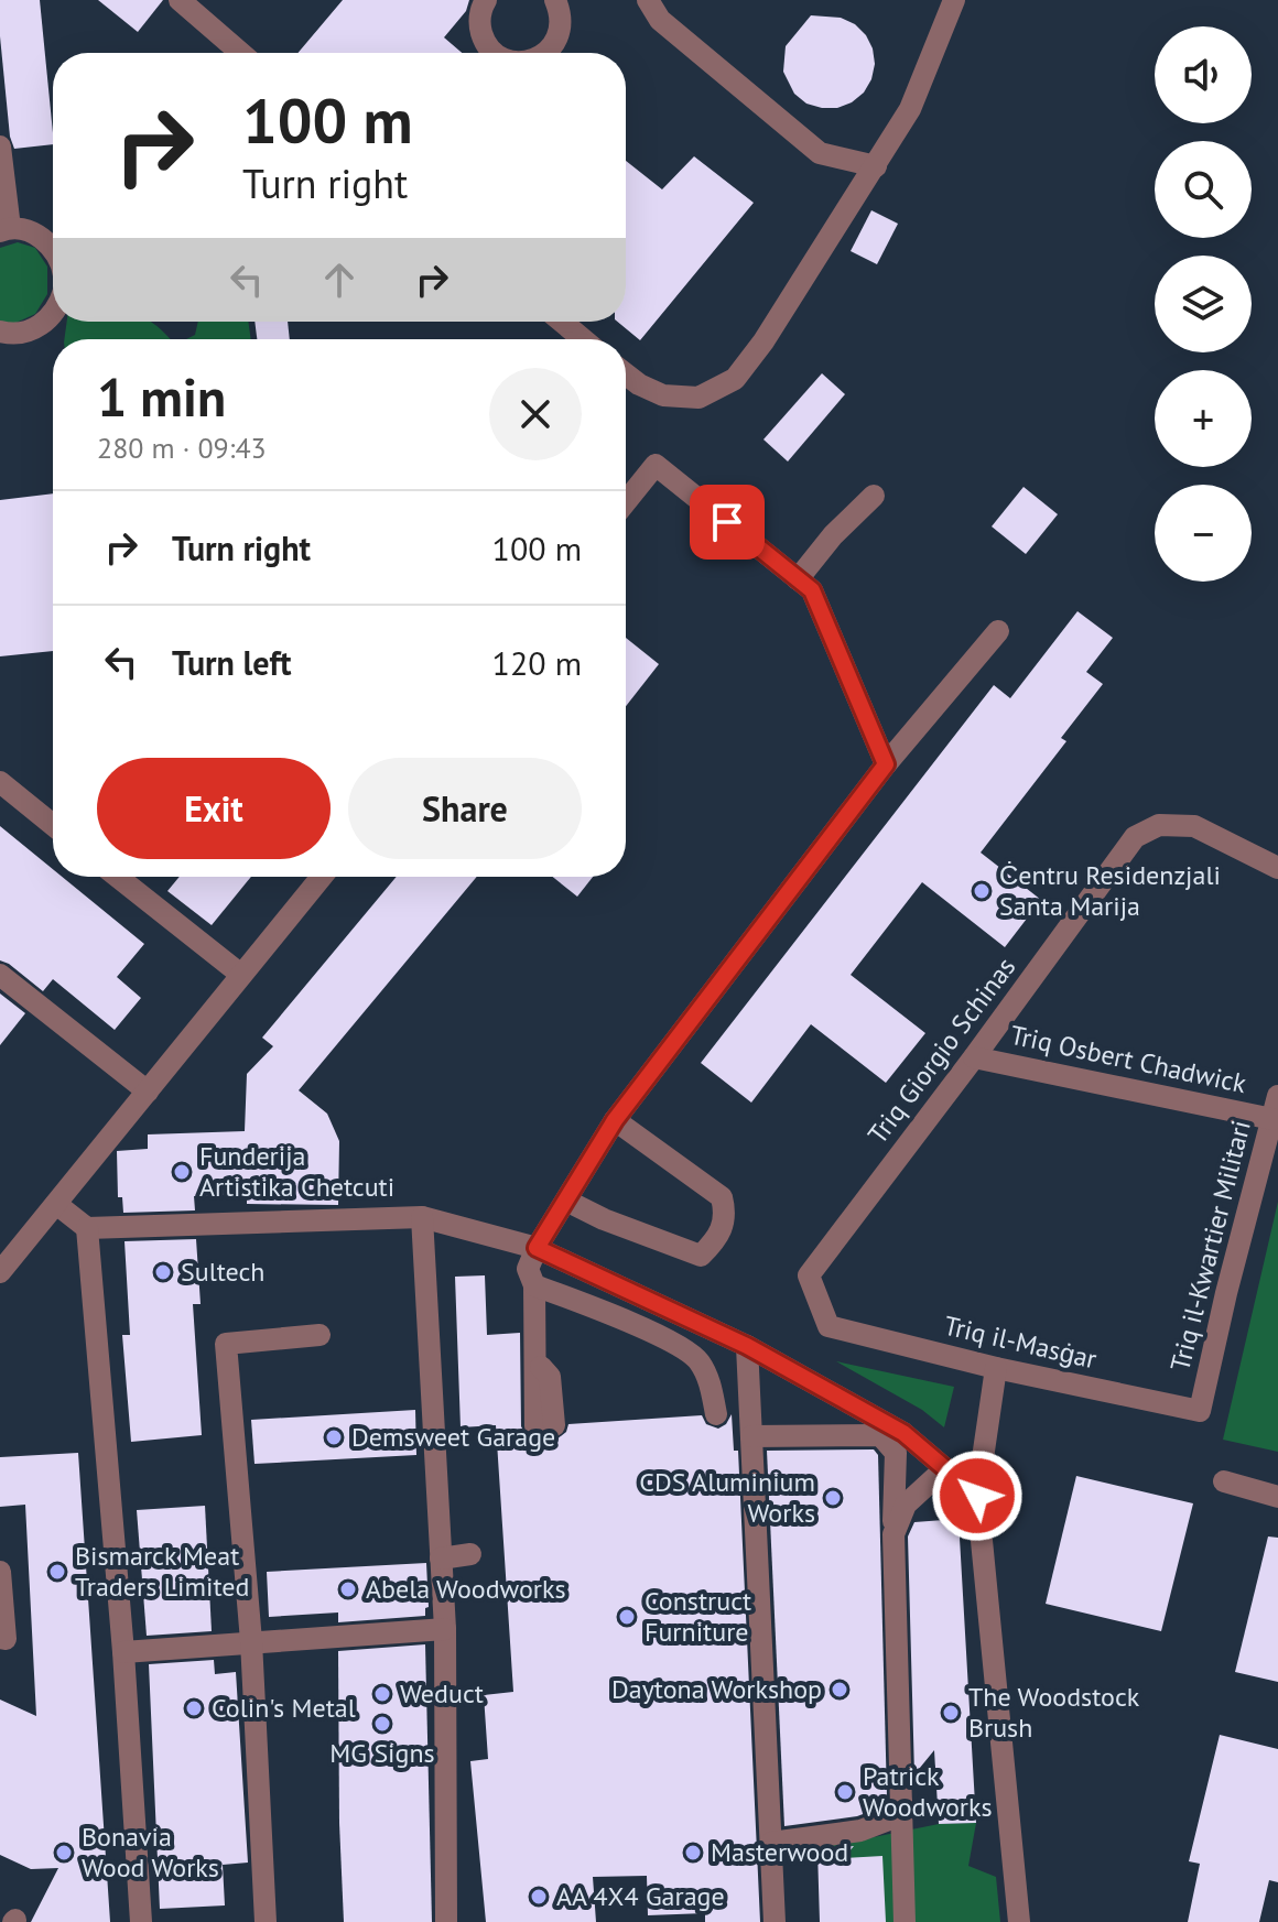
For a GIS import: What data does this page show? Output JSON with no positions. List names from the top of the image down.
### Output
{
  "streets": {
    "street": [
      "Triq Giorgio Schinas",
      "Triq Osbert Chadwick",
      "Triq il-Kwartier Militari",
      "Triq il-Masġar"
    ]
  },
  "crossings": [
    ["Triq Giorgio Schinas", "Triq Osbert Chadwick"],
    ["Triq Giorgio Schinas", "Triq il-Masġar"],
    ["Triq Osbert Chadwick", "Triq il-Kwartier Militari"],
    ["Triq il-Kwartier Militari", "Triq il-Masġar"]
  ],
  "places": [
    "Ċentru Residenzjali Santa Marija",
    "Funderija Artistika Chetcuti",
    "Sultech",
    "Demsweet Garage",
    "CDS Aluminium Works",
    "Bismarck Meat Traders Limited",
    "Abela Woodworks",
    "Construct Furniture",
    "Daytona Workshop",
    "Weduct",
    "Colin's Metal",
    "The Woodstock Brush",
    "MG Signs",
    "Patrick Woodworks",
    "Bonavia Wood Works",
    "Masterwood",
    "AA 4X4 Garage"
  ],
  "page": {
    "map_buttons": ["+", "−"],
    "turn": ["100 m", "Turn right"],
    "heading": ["1 min", "280 m · 09:43"],
    "list": [
      {
        "name": "Turn right",
        "value": "100 m"
      },
      {
        "name": "Turn left",
        "value": "120 m"
      }
    ],
    "buttons": ["Exit", "Share"]
  }
}
